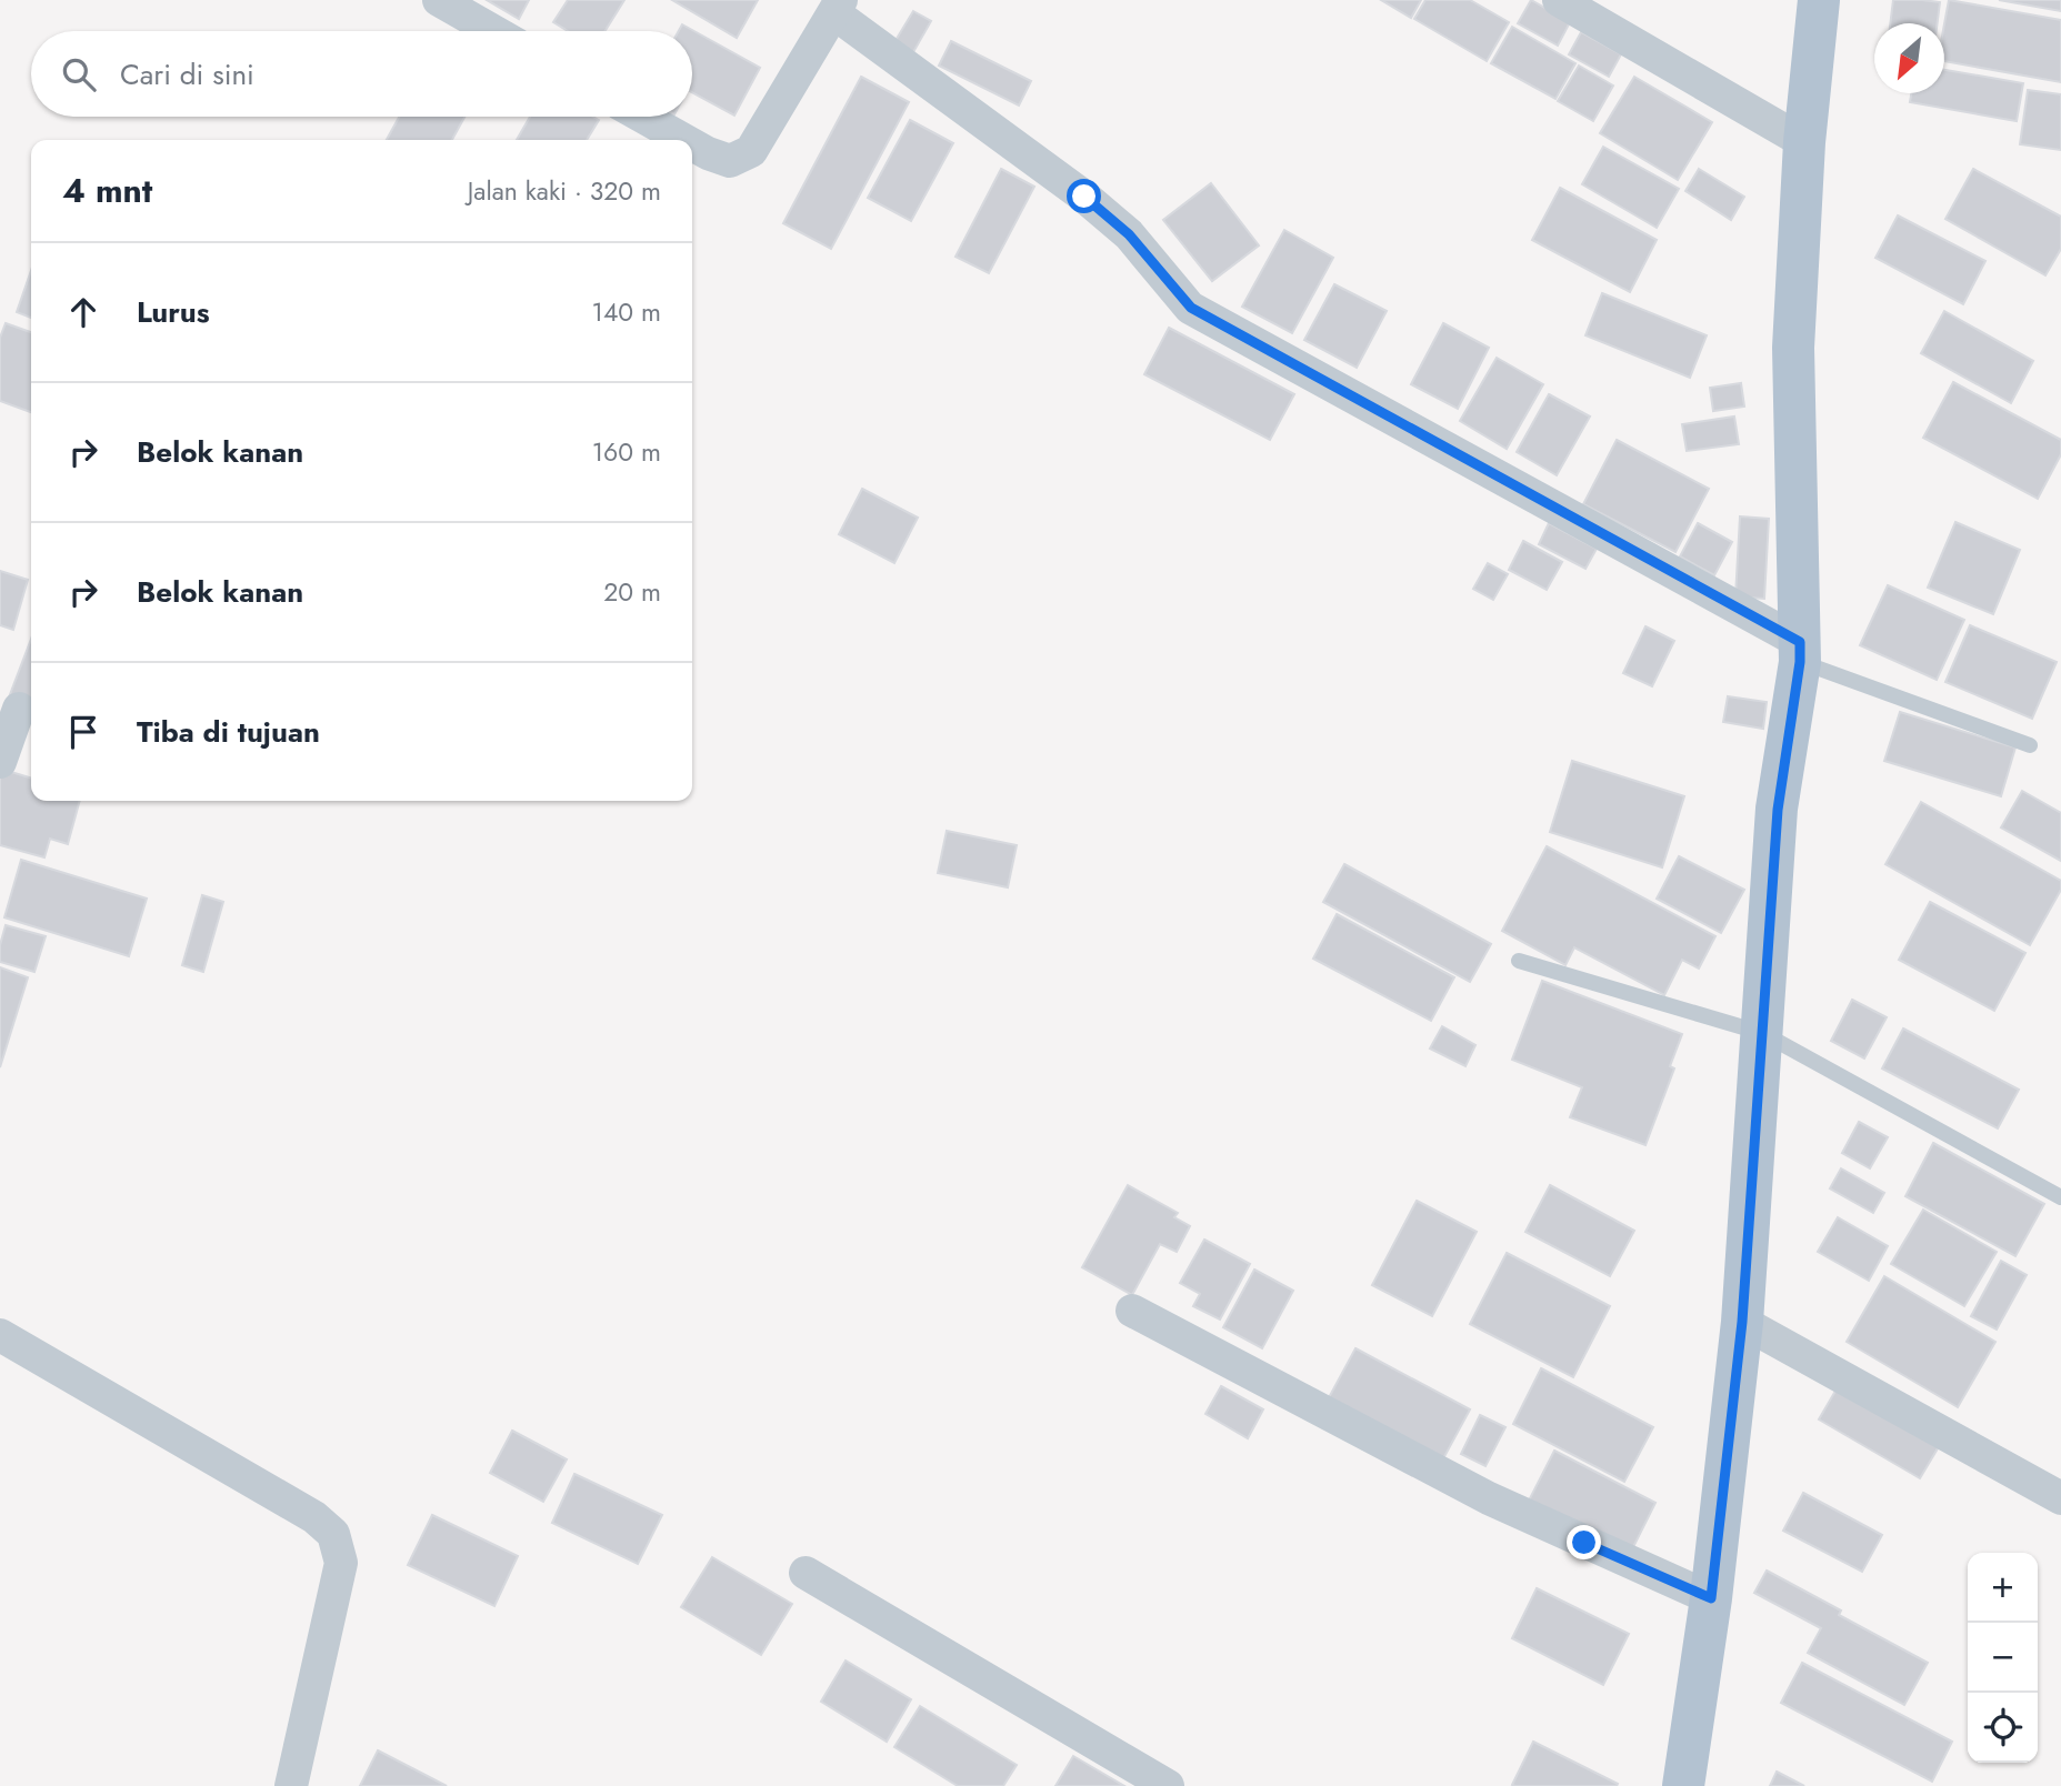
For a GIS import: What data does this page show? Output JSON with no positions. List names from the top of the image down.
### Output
{
  "north": "bottom left",
  "page": {
    "search": "Cari di sini",
    "heading": ["4 mnt", "Jalan kaki · 320 m"],
    "list": [
      ["Lurus", "140 m"],
      ["Belok kanan", "160 m"],
      ["Belok kanan", "20 m"],
      "Tiba di tujuan"
    ],
    "map_buttons": ["+", "−"]
  }
}
